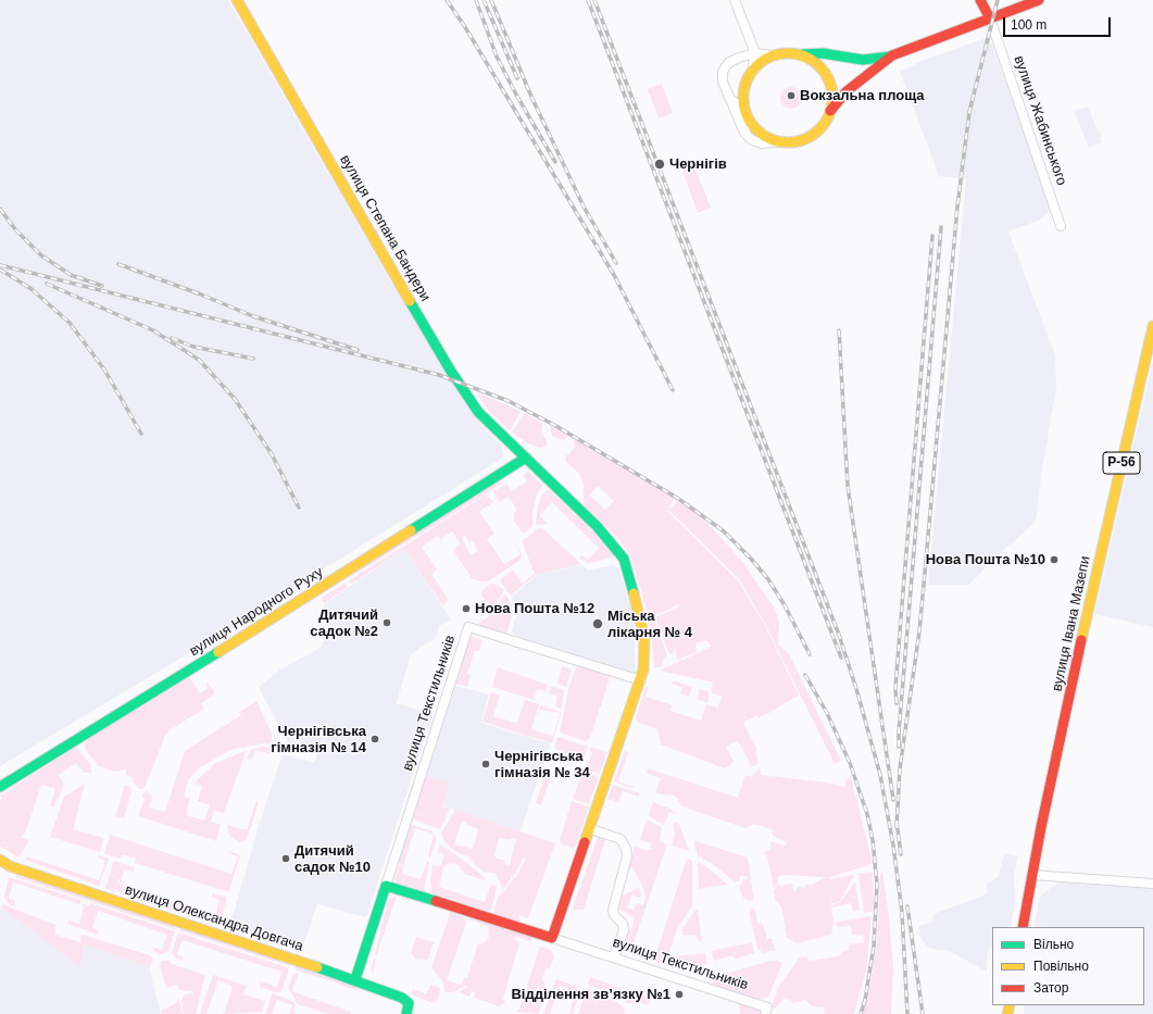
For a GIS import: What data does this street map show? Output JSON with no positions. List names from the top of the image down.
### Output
{
  "streets": {
    "street": [
      "вулиця Жабинського",
      "вулиця Степана Бандери",
      "Р-56",
      "вулиця Народного Руху",
      "вулиця Івана Мазепи",
      "вулиця Текстильників",
      "вулиця Олександра Довгача"
    ]
  },
  "crossings": [
    ["вулиця Степана Бандери", "вулиця Народного Руху"],
    ["вулиця Текстильників", "вулиця Олександра Довгача"]
  ],
  "places": [
    "Вокзальна площа",
    "Чернігів",
    "Нова Пошта №10",
    "Нова Пошта №12",
    "Дитячий садок №2",
    "Міська лікарня № 4",
    "Чернігівська гімназія № 14",
    "Чернігівська гімназія № 34",
    "Дитячий садок №10",
    "Відділення зв’язку №1"
  ],
  "legend": ["Вільно", "Повільно", "Затор"],
  "scale_bar": "100 m"
}
